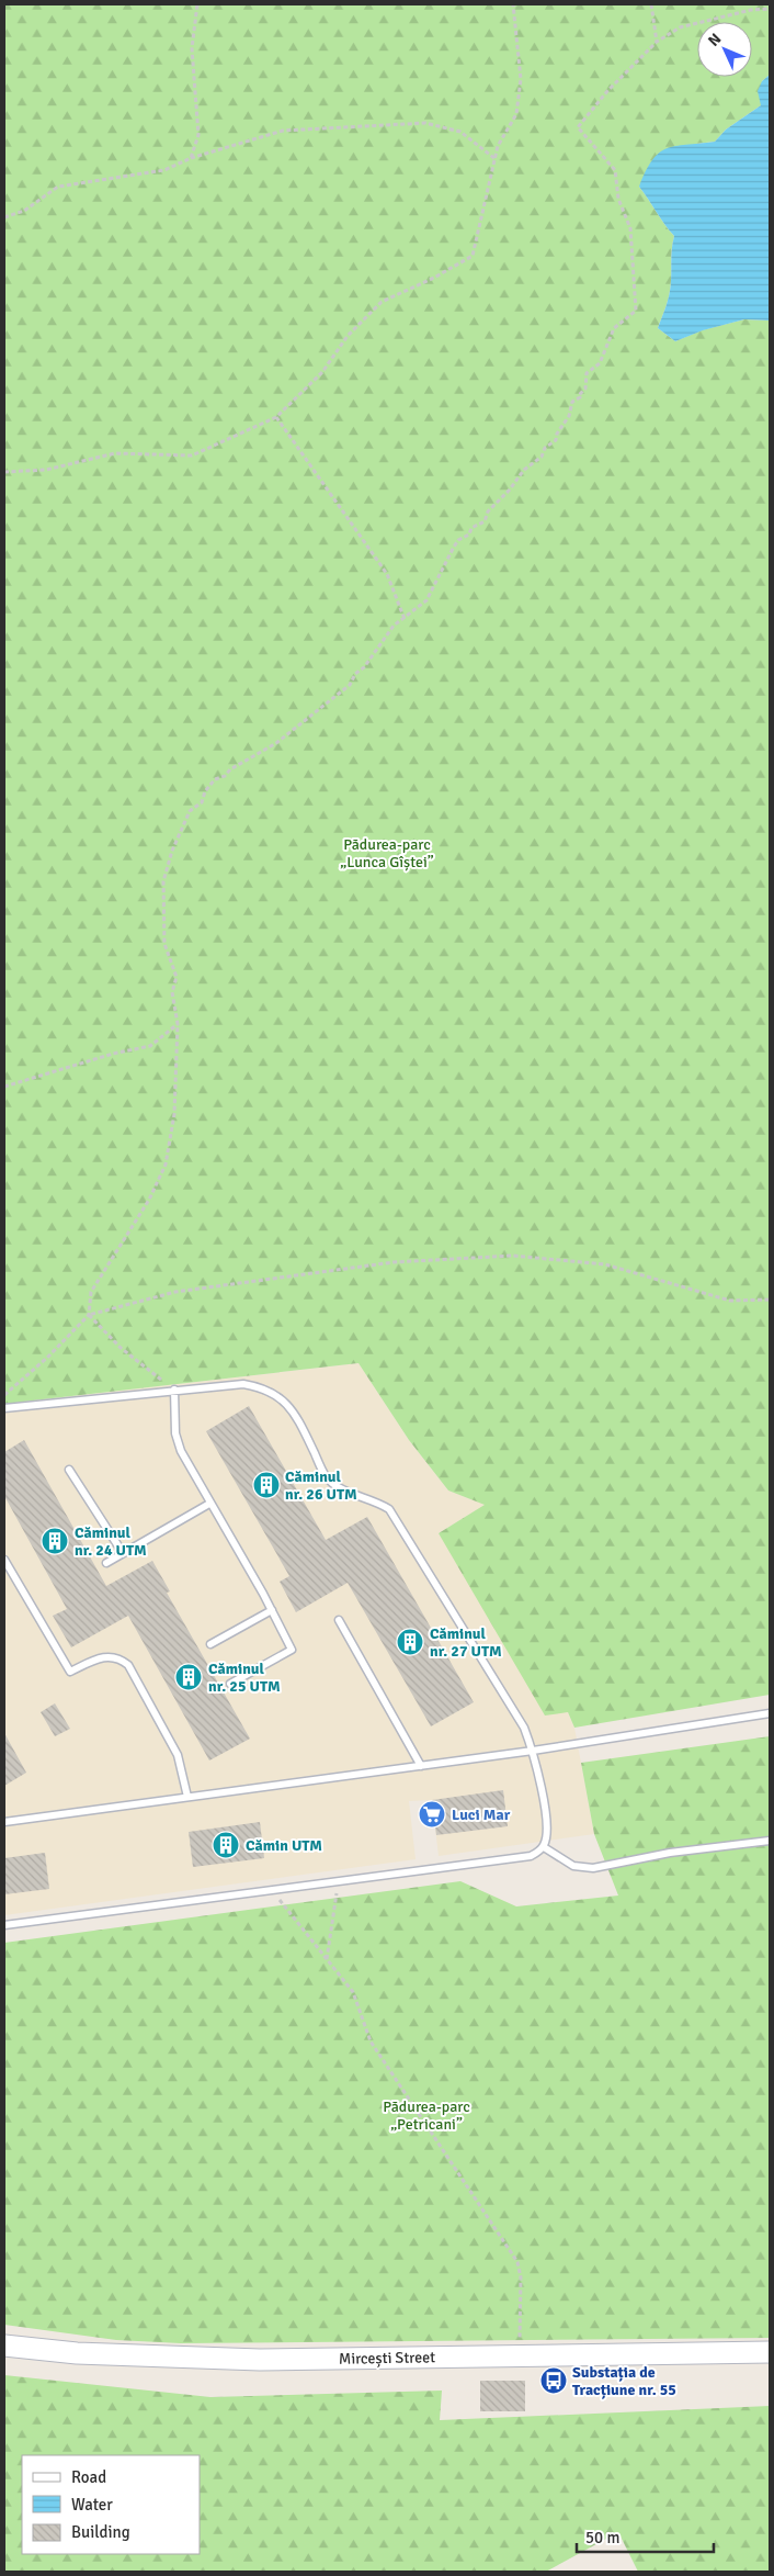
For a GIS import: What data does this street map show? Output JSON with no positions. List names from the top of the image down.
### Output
{
  "streets": {
    "main road": ["Mircești Street"]
  },
  "parks": ["Pădurea-parc „Lunca Gîștei”", "Pădurea-parc „Petricani”"],
  "places": {
    "building": [
      "Căminul nr. 26 UTM",
      "Căminul nr. 24 UTM",
      "Căminul nr. 27 UTM",
      "Căminul nr. 25 UTM",
      "Cămin UTM"
    ],
    "supermarket": ["Luci Mar"],
    "bus stop": ["Substația de Tracțiune nr. 55"]
  },
  "legend": ["Road", "Water", "Building"],
  "scale_bar": "50 m",
  "north": "top left"
}
